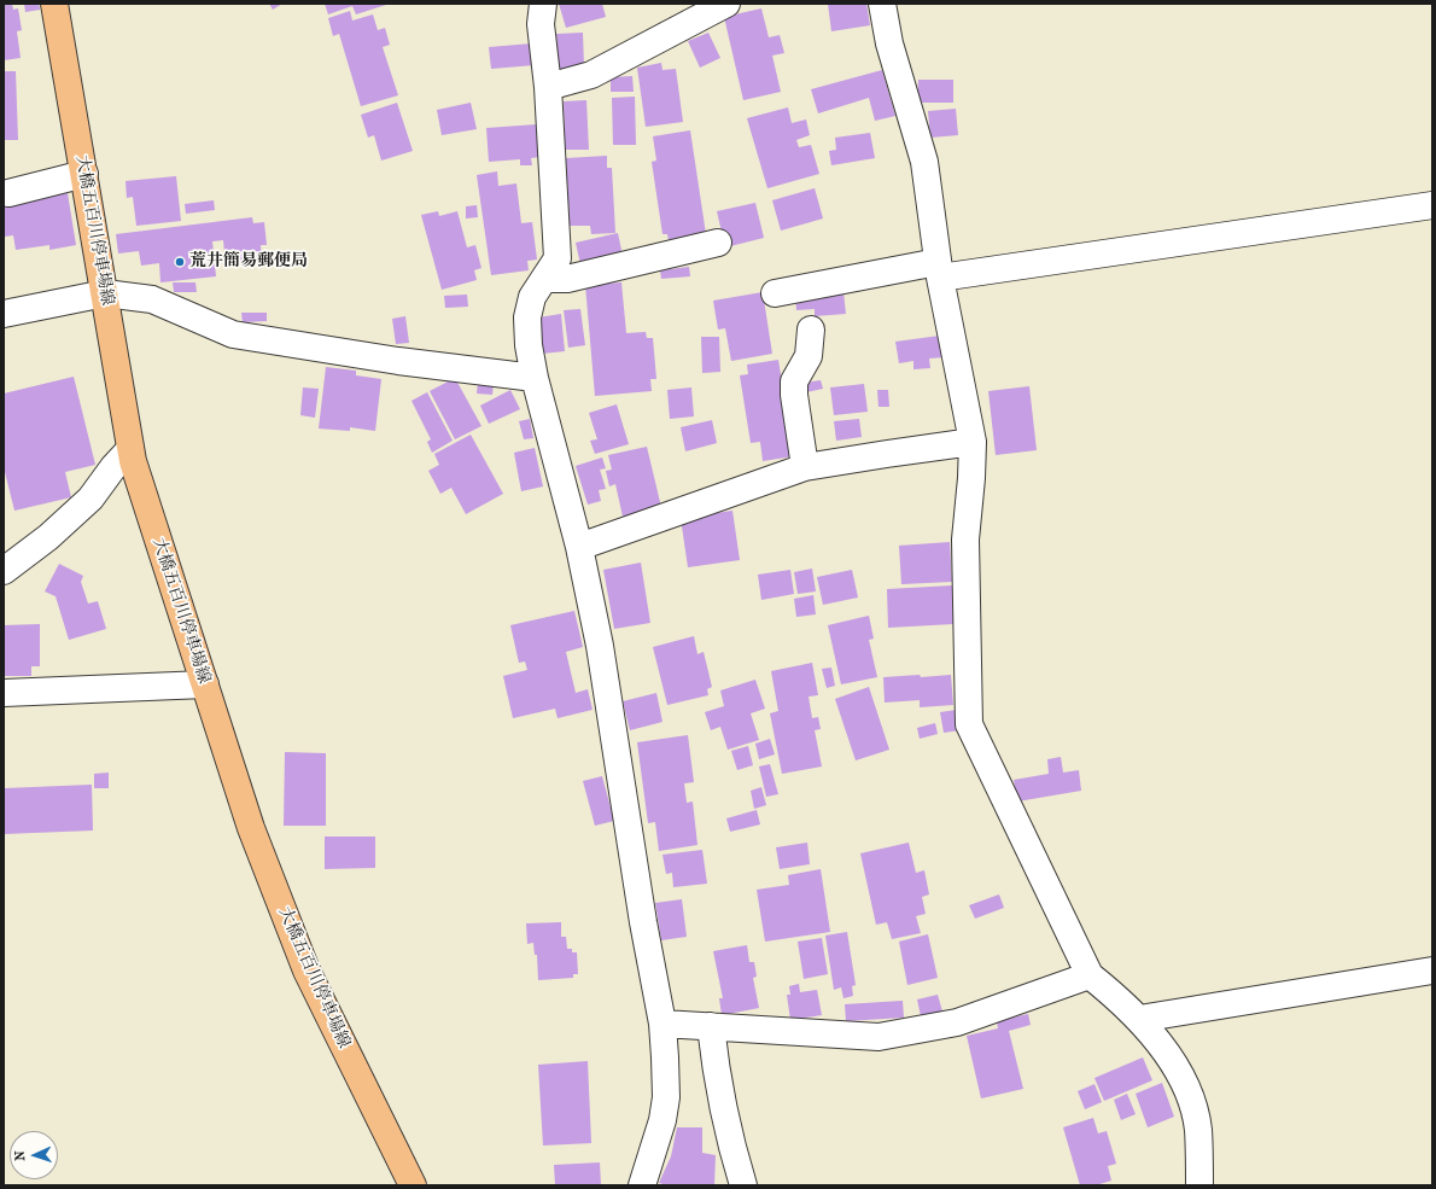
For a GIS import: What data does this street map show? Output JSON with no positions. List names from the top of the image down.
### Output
{
  "streets": {
    "main road": ["大橋五百川停車場線"]
  },
  "places": ["荒井簡易郵便局"],
  "north": "left"
}
